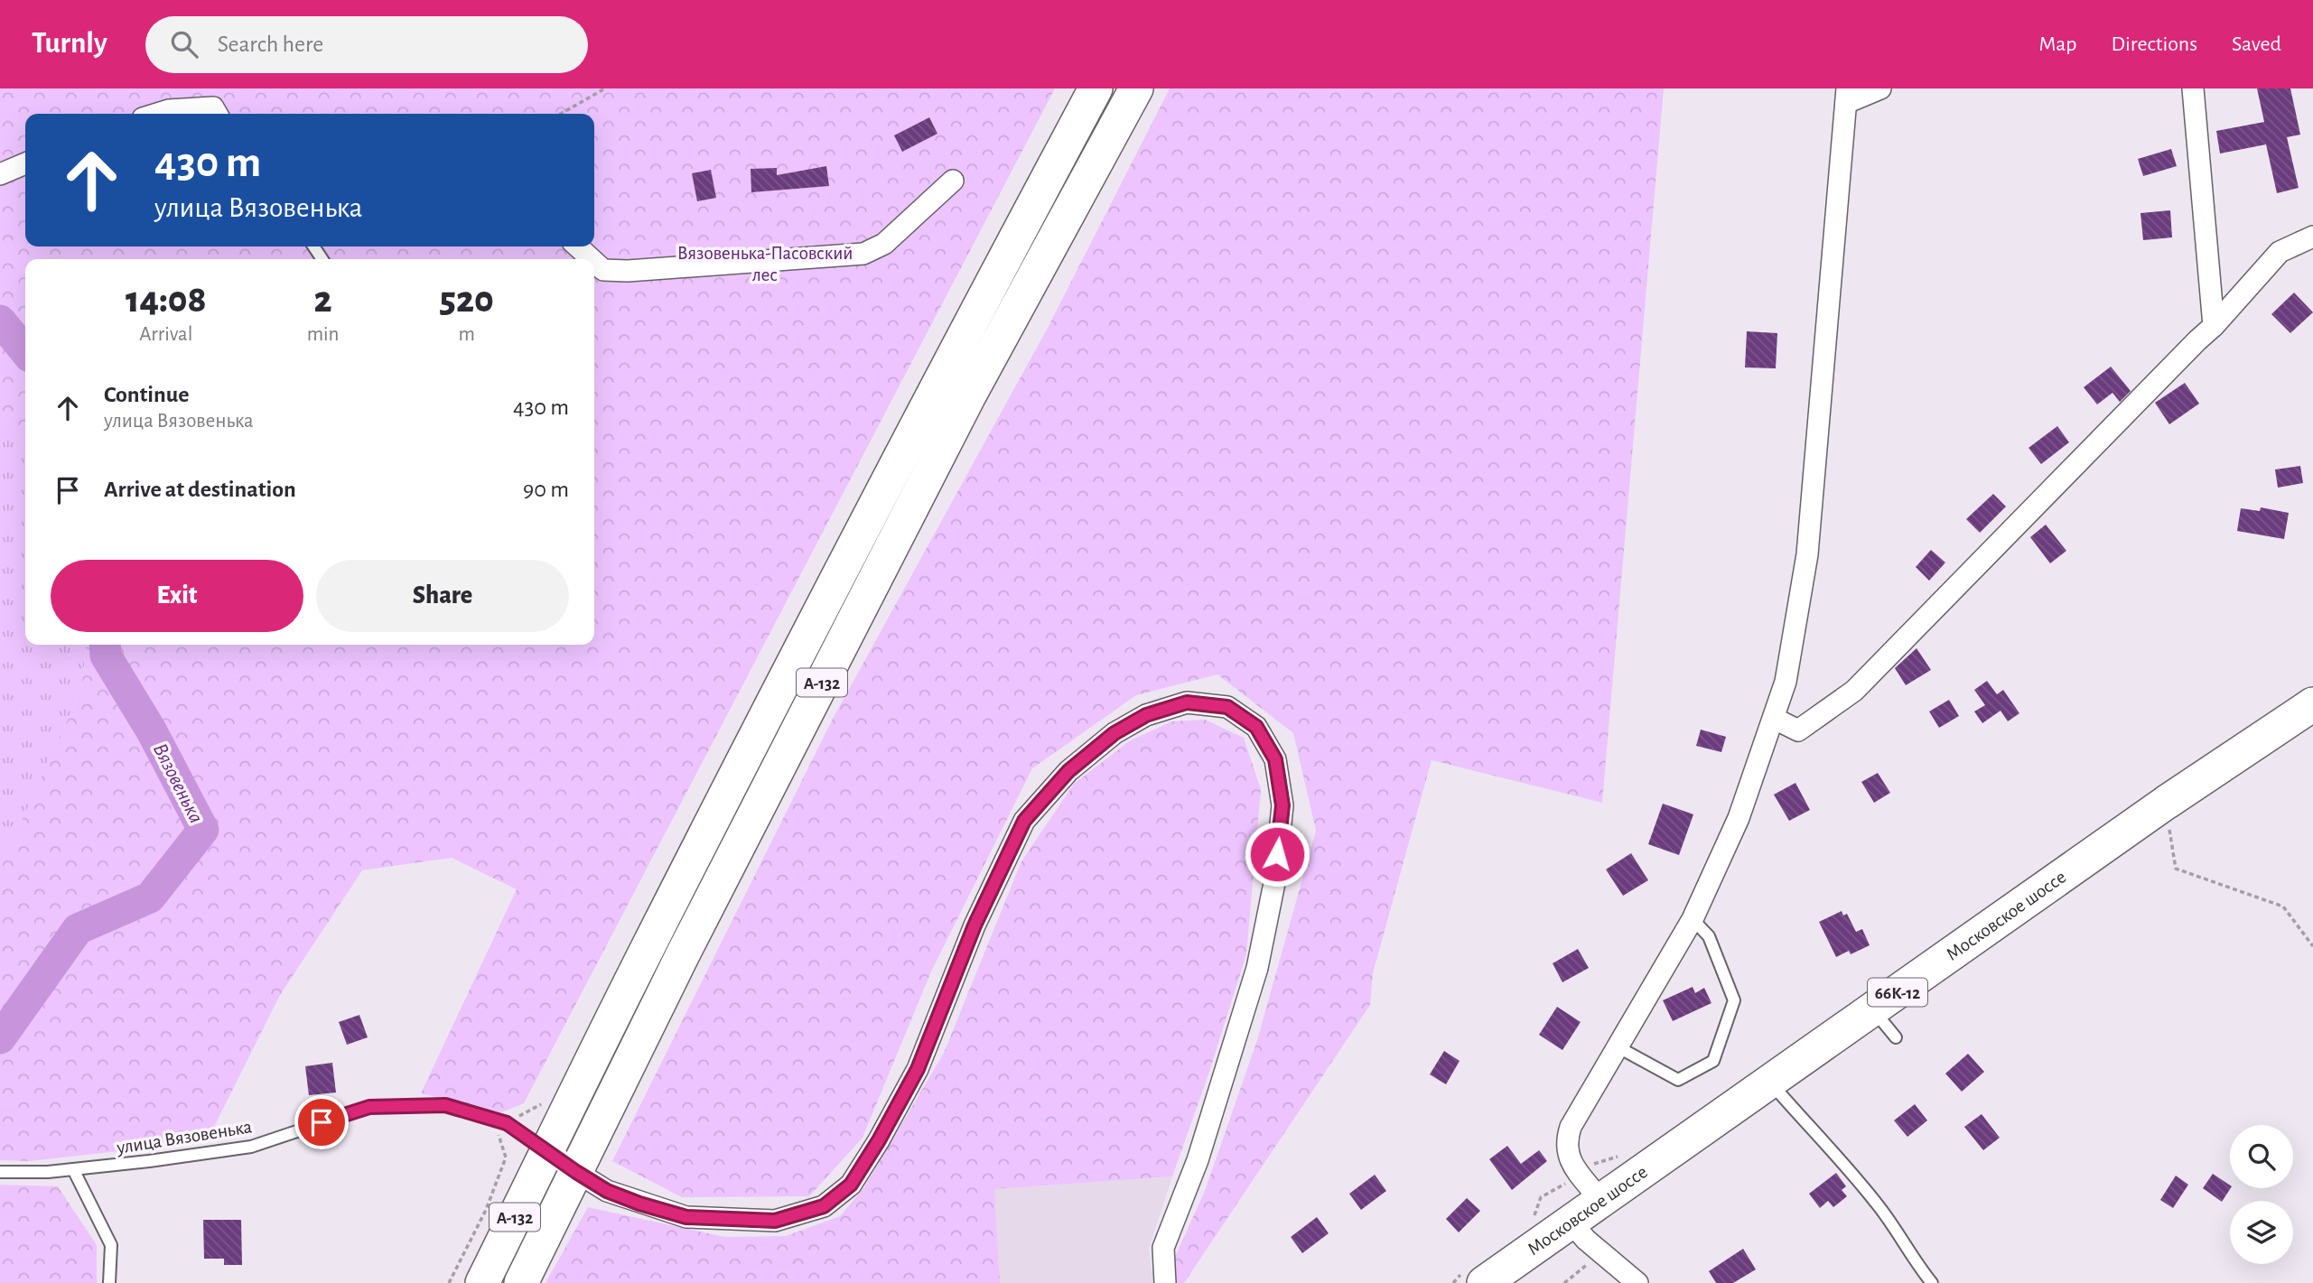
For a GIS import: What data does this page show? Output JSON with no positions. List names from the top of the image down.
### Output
{
  "streets": {
    "main road": ["А-132", "Московское шоссе", "66К-12"],
    "lane": ["улица Вязовенька"]
  },
  "crossings": [
    ["А-132", "улица Вязовенька"]
  ],
  "water": ["Вязовенька"],
  "parks": ["Вязовенька-Пасовский лес"],
  "page": {
    "header": "Turnly",
    "search": "Search here",
    "nav": ["Map", "Directions", "Saved"],
    "turn": ["430 m", "улица Вязовенька"],
    "eta": [
      "14:08",
      "Arrival",
      "2",
      "min",
      "520",
      "m"
    ],
    "list": [
      {
        "name": "Continue",
        "note": "улица Вязовенька",
        "value": "430 m"
      },
      {
        "name": "Arrive at destination",
        "value": "90 m"
      }
    ],
    "buttons": ["Exit", "Share"]
  }
}
